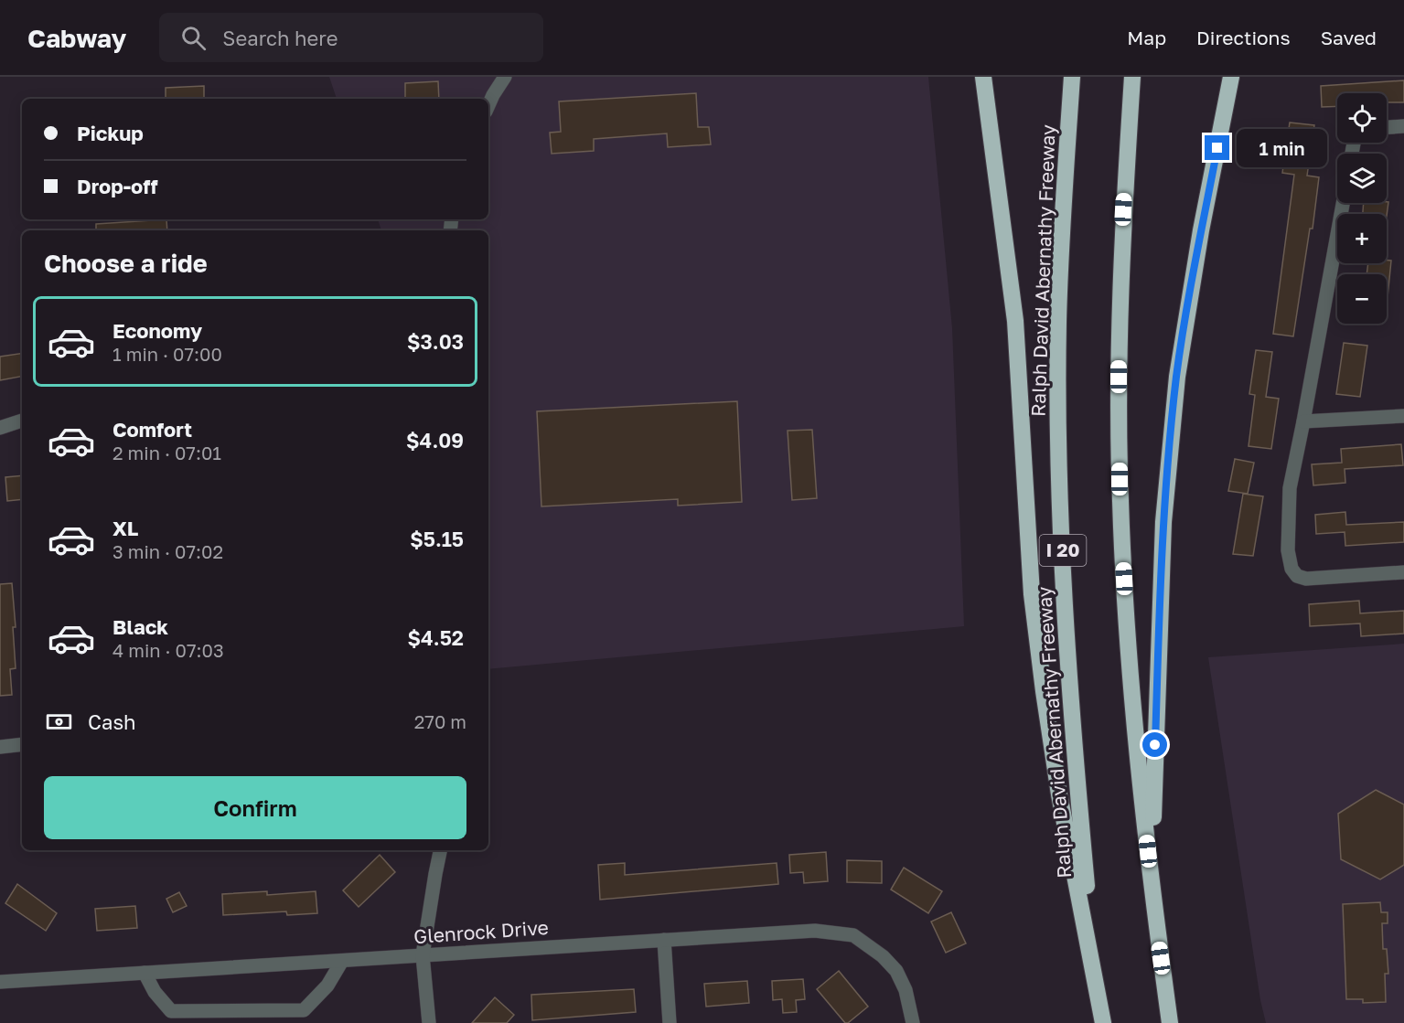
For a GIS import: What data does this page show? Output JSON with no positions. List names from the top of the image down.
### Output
{
  "streets": {
    "highway": ["Ralph David Abernathy Freeway", "I 20"],
    "street": ["Glenrock Drive"]
  },
  "page": {
    "header": "Cabway",
    "search": "Search here",
    "nav": ["Map", "Directions", "Saved"],
    "map_buttons": ["+", "−"],
    "banner": ["Pickup", "Drop-off"],
    "bubble": "1 min",
    "heading": "Choose a ride",
    "list": [
      {
        "name": "Economy",
        "note": "1 min · 07:00",
        "value": "$3.03"
      },
      {
        "name": "Comfort",
        "note": "2 min · 07:01",
        "value": "$4.09"
      },
      {
        "name": "XL",
        "note": "3 min · 07:02",
        "value": "$5.15"
      },
      {
        "name": "Black",
        "note": "4 min · 07:03",
        "value": "$4.52"
      }
    ],
    "pay": ["Cash", "270 m"],
    "buttons": "Confirm"
  }
}
